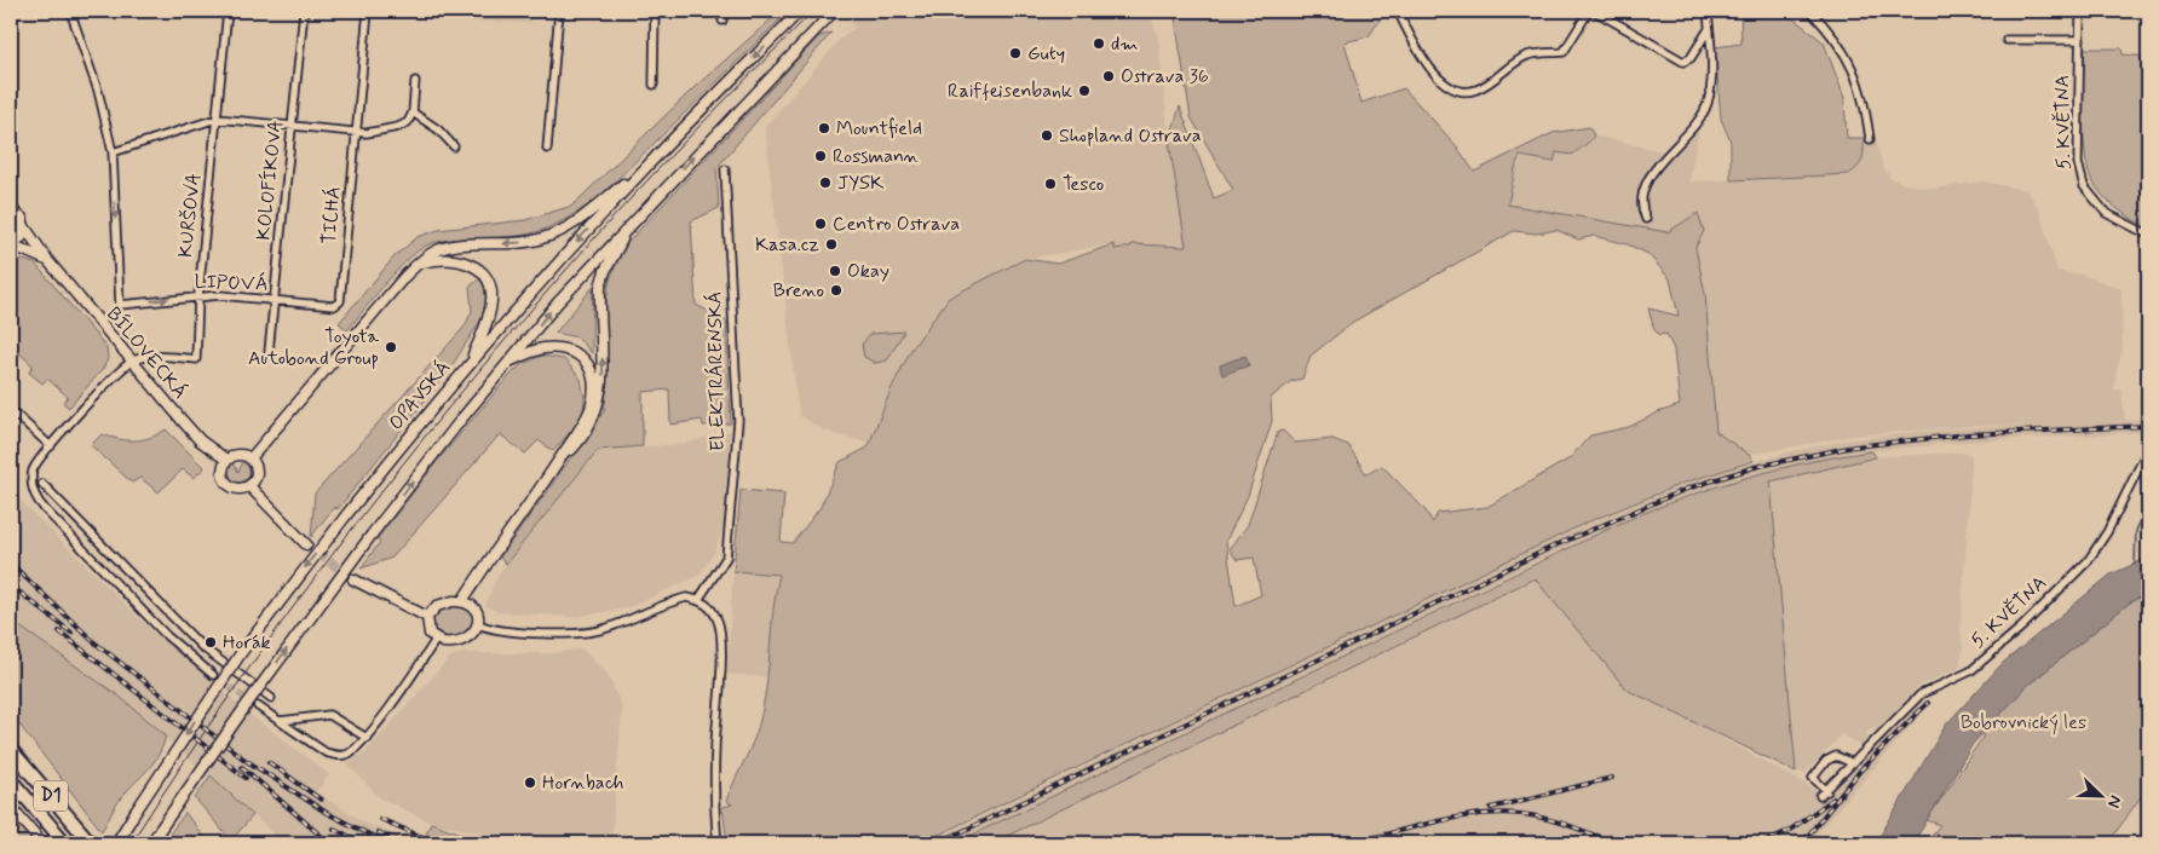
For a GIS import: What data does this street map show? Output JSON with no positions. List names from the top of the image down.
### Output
{
  "streets": {
    "highway": ["D1"],
    "main road": ["BÍLOVECKÁ", "OPAVSKÁ"],
    "street": [
      "5. KVĚTNA",
      "KOLOFÍKOVA",
      "KURŠOVA",
      "TICHÁ",
      "LIPOVÁ",
      "ELEKTRÁRENSKÁ"
    ]
  },
  "crossings": [
    ["KOLOFÍKOVA", "LIPOVÁ"],
    ["KURŠOVA", "LIPOVÁ"],
    ["KURŠOVA", "BÍLOVECKÁ"],
    ["TICHÁ", "LIPOVÁ"]
  ],
  "parks": ["Bobrovnický les"],
  "places": [
    "dm",
    "Guty",
    "Ostrava 36",
    "Raiffeisenbank",
    "Mountfield",
    "Shopland Ostrava",
    "Rossmann",
    "JYSK",
    "Tesco",
    "Centro Ostrava",
    "Kasa.cz",
    "Okay",
    "Breno",
    "Toyota Autobond Group",
    "Horák",
    "Hornbach"
  ],
  "north": "bottom right"
}
